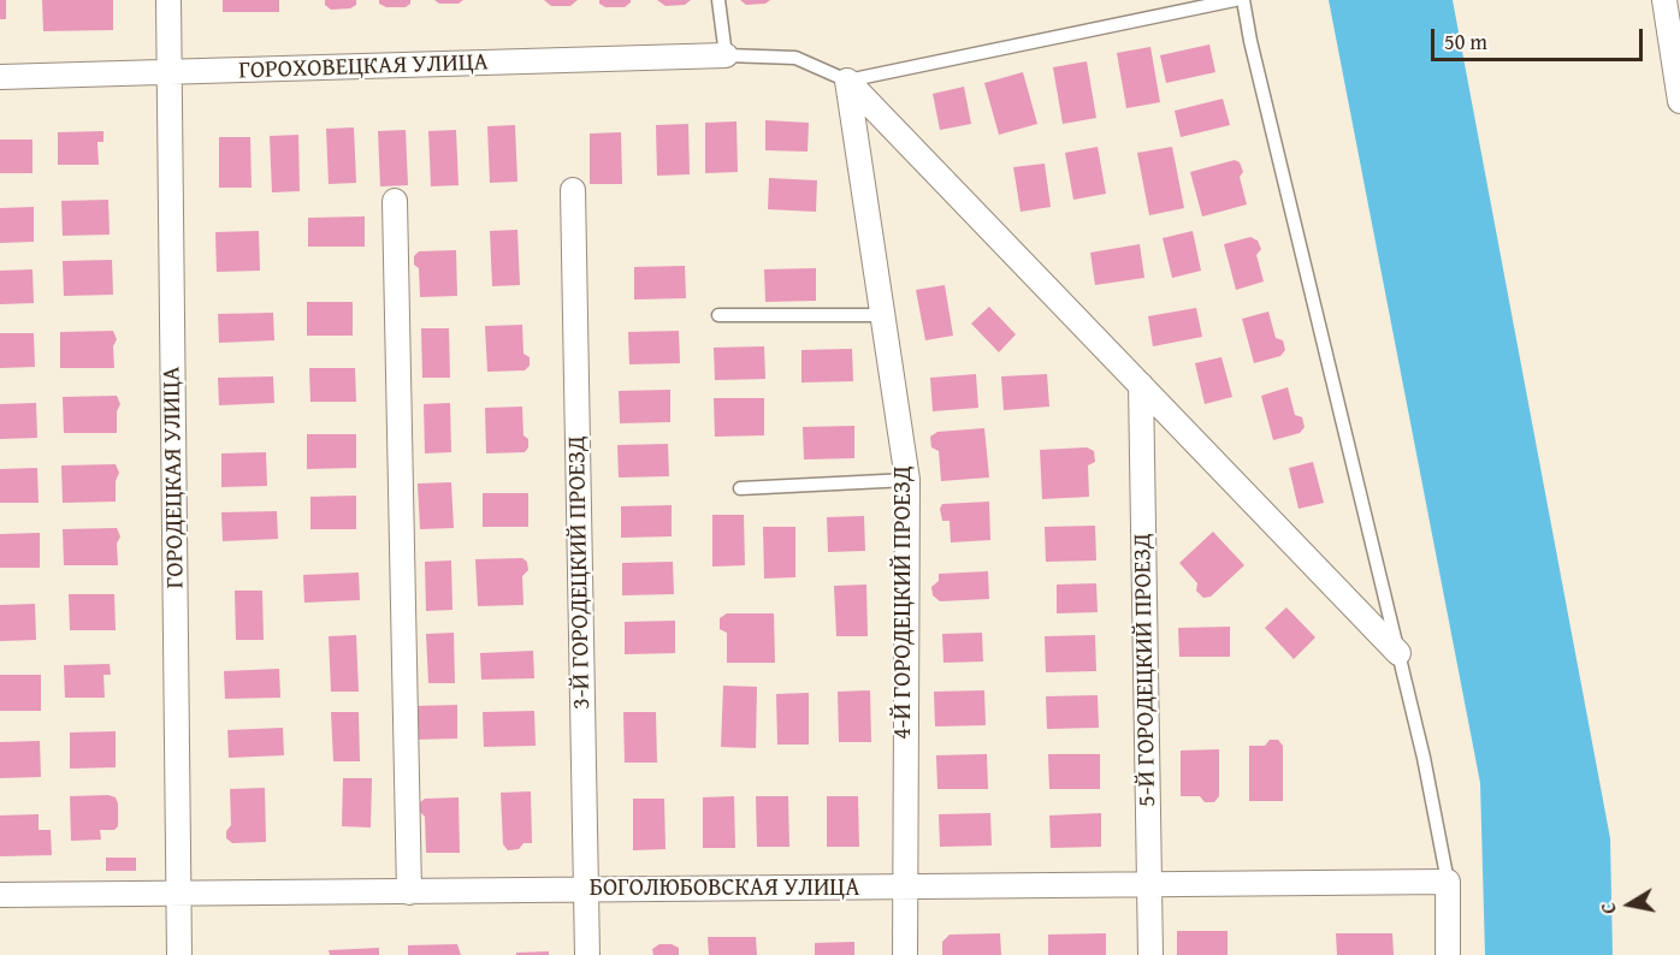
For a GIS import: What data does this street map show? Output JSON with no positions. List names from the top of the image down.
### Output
{
  "streets": {
    "street": [
      "ГОРОХОВЕЦКАЯ УЛИЦА",
      "ГОРОДЕЦКАЯ УЛИЦА",
      "3-Й ГОРОДЕЦКИЙ ПРОЕЗД",
      "4-Й ГОРОДЕЦКИЙ ПРОЕЗД",
      "5-Й ГОРОДЕЦКИЙ ПРОЕЗД",
      "БОГОЛЮБОВСКАЯ УЛИЦА"
    ]
  },
  "crossings": [
    ["ГОРОХОВЕЦКАЯ УЛИЦА", "ГОРОДЕЦКАЯ УЛИЦА"],
    ["ГОРОДЕЦКАЯ УЛИЦА", "БОГОЛЮБОВСКАЯ УЛИЦА"],
    ["3-Й ГОРОДЕЦКИЙ ПРОЕЗД", "БОГОЛЮБОВСКАЯ УЛИЦА"],
    ["4-Й ГОРОДЕЦКИЙ ПРОЕЗД", "БОГОЛЮБОВСКАЯ УЛИЦА"],
    ["5-Й ГОРОДЕЦКИЙ ПРОЕЗД", "БОГОЛЮБОВСКАЯ УЛИЦА"]
  ],
  "scale_bar": "50 m",
  "north": "left"
}
